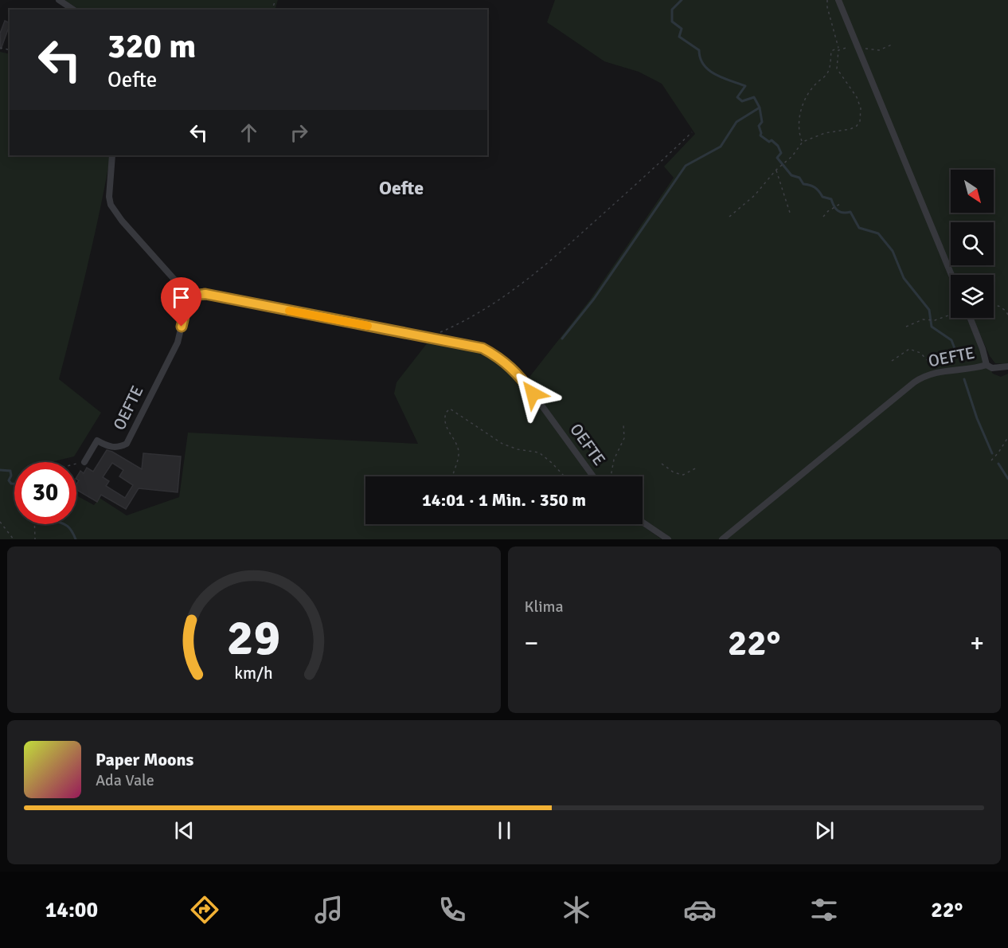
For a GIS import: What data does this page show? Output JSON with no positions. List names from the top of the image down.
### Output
{
  "streets": {
    "street": ["OEFTE"]
  },
  "districts": ["Oefte"],
  "north": "bottom right",
  "page": {
    "turn": ["320 m", "Oefte"],
    "limit": "30",
    "trip": "14:01 · 1 Min. · 350 m",
    "tile": "Klima",
    "heat": ["−", "22°", "+"],
    "song": ["Paper Moons", "Ada Vale"],
    "tabs": ["14:00", "22°"],
    "gauge": ["29", "km/h"]
  }
}
